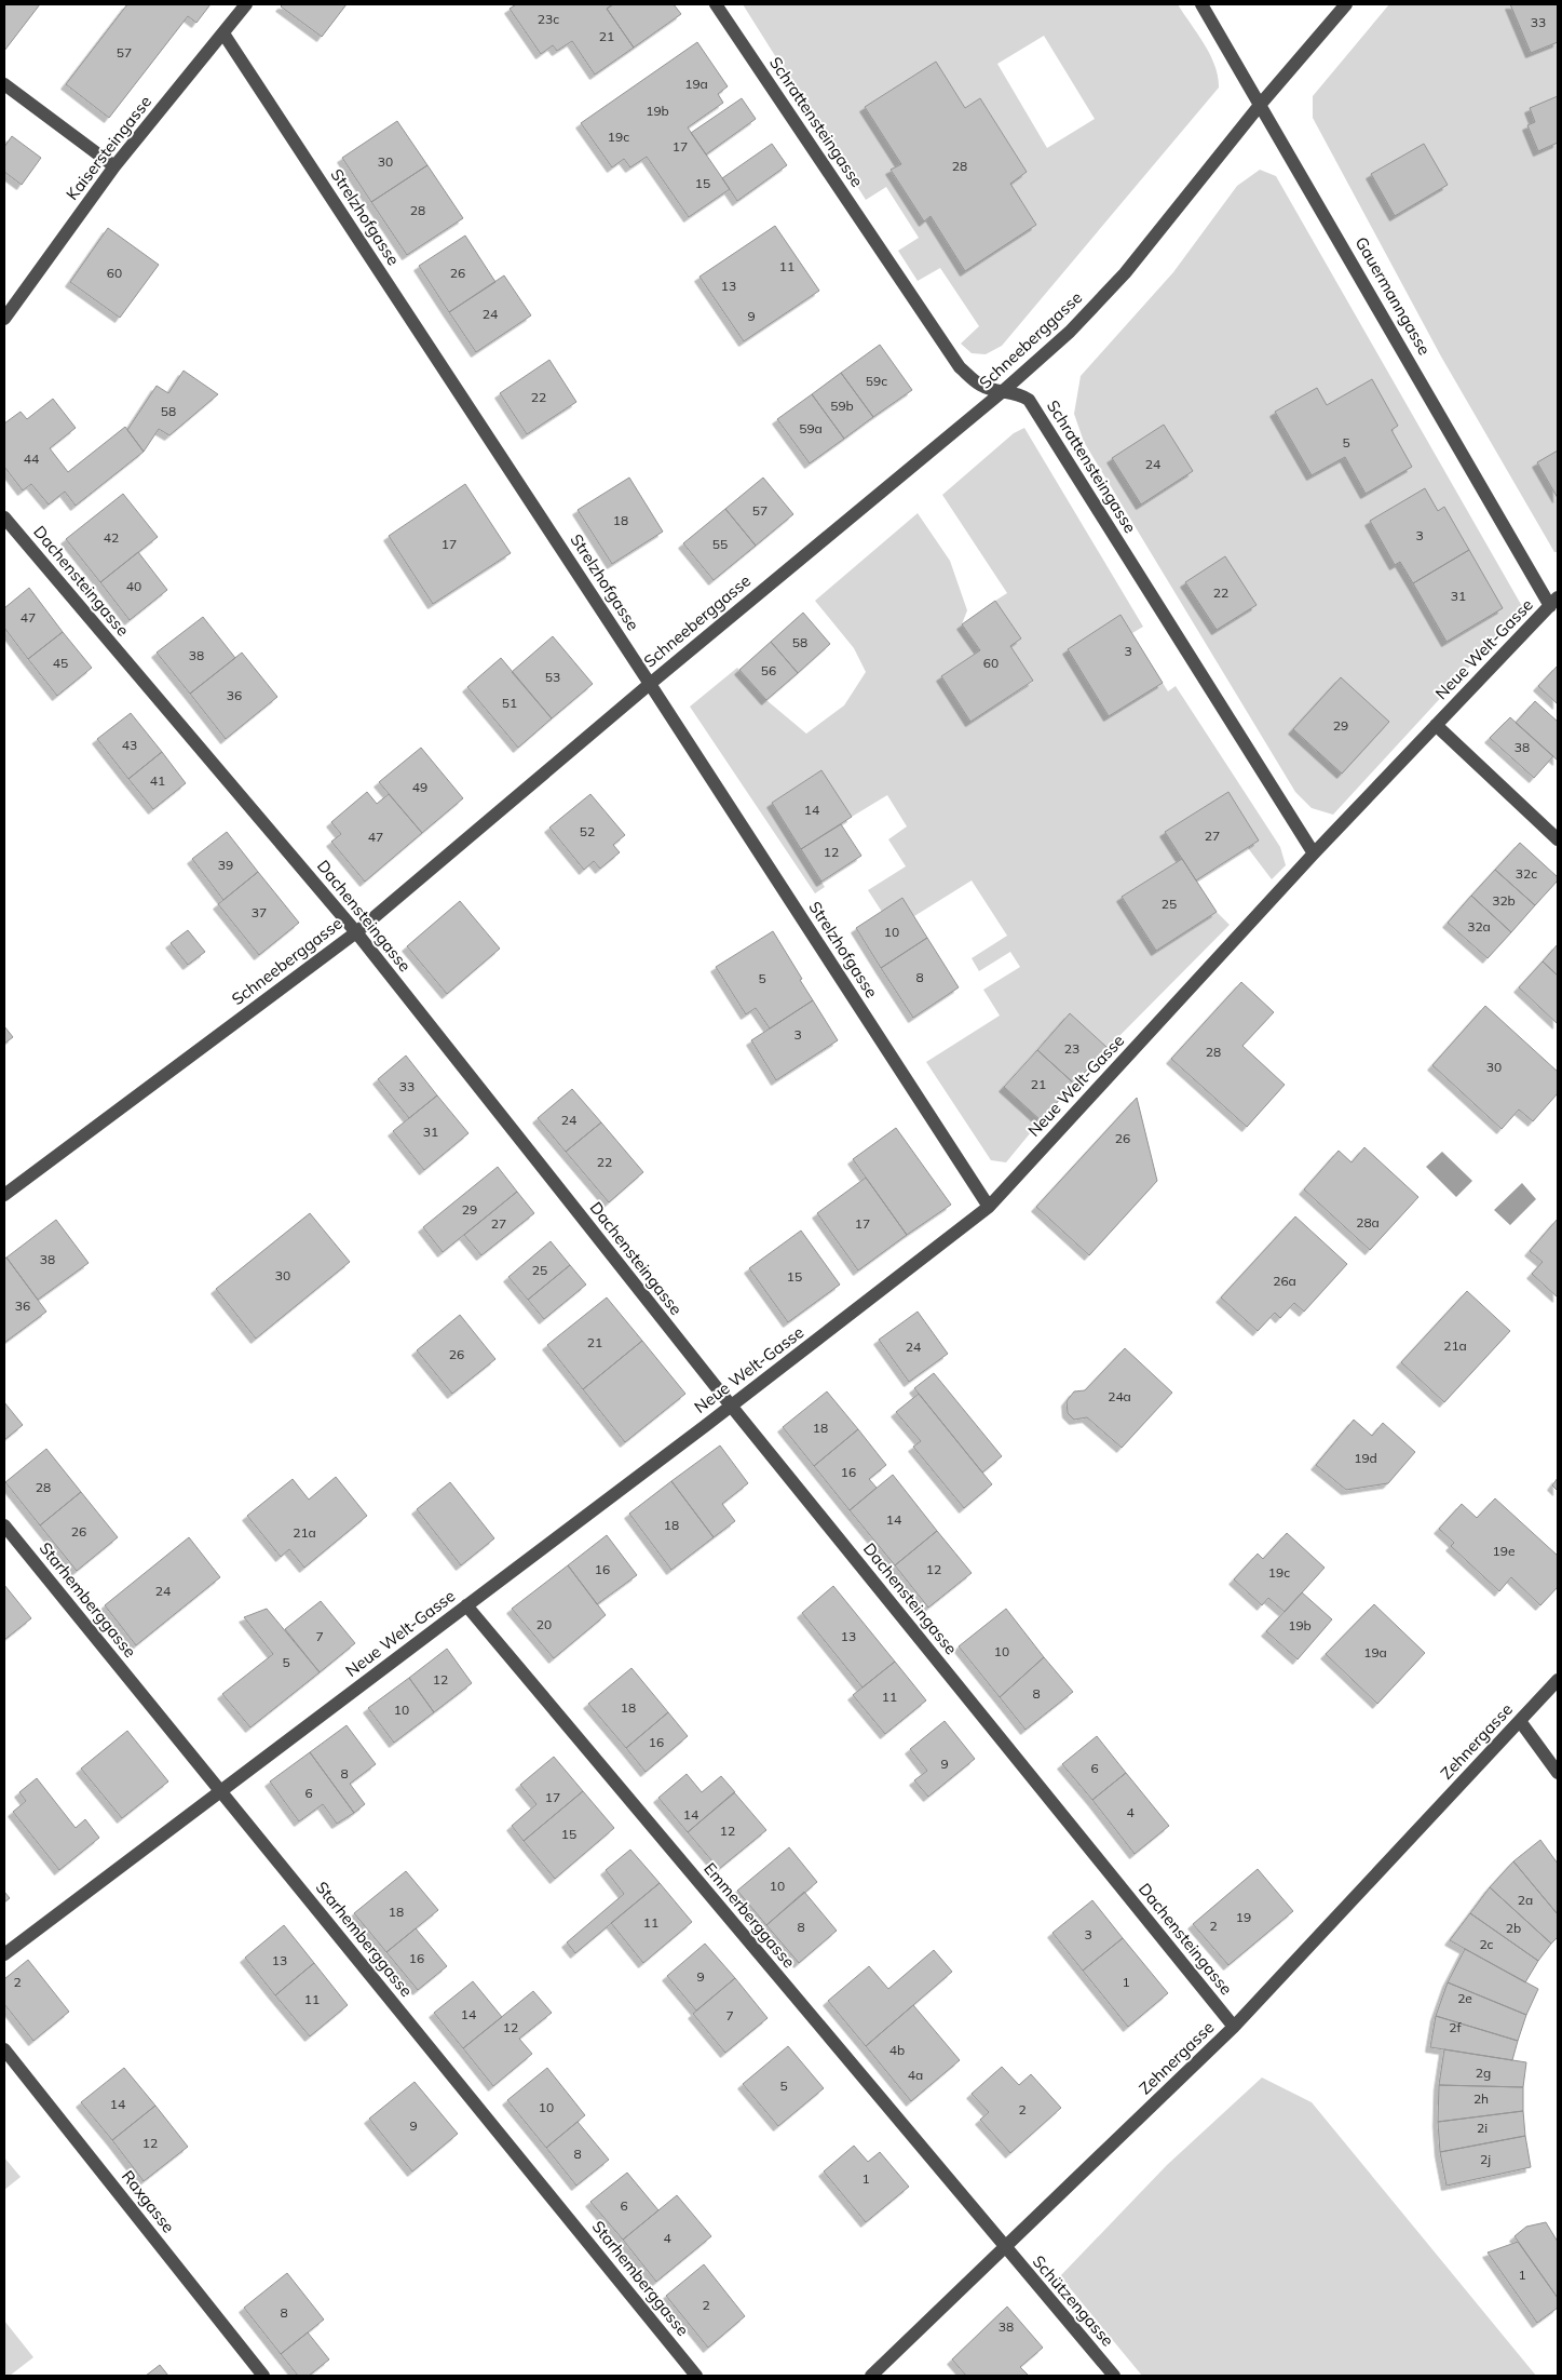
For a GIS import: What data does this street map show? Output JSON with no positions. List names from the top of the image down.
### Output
{
  "streets": {
    "street": [
      "Schrattensteingasse",
      "Kaisersteingasse",
      "Strelzhofgasse",
      "Gauermanngasse",
      "Schneeberggasse",
      "Dachensteingasse",
      "Neue Welt-Gasse",
      "Starhemberggasse",
      "Zehnergasse",
      "Emmerberggasse",
      "Raxgasse",
      "Schützengasse"
    ]
  },
  "crossings": [
    ["Schrattensteingasse", "Schneeberggasse"],
    ["Schrattensteingasse", "Neue Welt-Gasse"],
    ["Kaisersteingasse", "Strelzhofgasse"],
    ["Strelzhofgasse", "Schneeberggasse"],
    ["Strelzhofgasse", "Neue Welt-Gasse"],
    ["Gauermanngasse", "Schneeberggasse"],
    ["Gauermanngasse", "Neue Welt-Gasse"],
    ["Schneeberggasse", "Dachensteingasse"],
    ["Dachensteingasse", "Neue Welt-Gasse"],
    ["Dachensteingasse", "Zehnergasse"],
    ["Neue Welt-Gasse", "Starhemberggasse"],
    ["Neue Welt-Gasse", "Emmerberggasse"],
    ["Zehnergasse", "Emmerberggasse"],
    ["Zehnergasse", "Schützengasse"],
    ["Emmerberggasse", "Schützengasse"]
  ],
  "house_numbers": [
    "23c",
    "33",
    "21",
    "57",
    "19a",
    "19b",
    "19c",
    "17",
    "30",
    "28",
    "15",
    "28",
    "11",
    "60",
    "26",
    "13",
    "24",
    "9",
    "59c",
    "22",
    "59b",
    "58",
    "59a",
    "5",
    "44",
    "24",
    "57",
    "18",
    "3",
    "42",
    "17",
    "55",
    "40",
    "22",
    "31",
    "47",
    "58",
    "3",
    "38",
    "45",
    "60",
    "56",
    "53",
    "36",
    "51",
    "29",
    "43",
    "38",
    "41",
    "49",
    "14",
    "52",
    "27",
    "47",
    "12",
    "39",
    "32c",
    "32b",
    "25",
    "37",
    "32a",
    "10",
    "8",
    "5",
    "3",
    "23",
    "28",
    "30",
    "21",
    "33",
    "24",
    "31",
    "26",
    "22",
    "29",
    "28a",
    "27",
    "17",
    "38",
    "25",
    "30",
    "15",
    "26a",
    "36",
    "21",
    "21a",
    "24",
    "26",
    "24a",
    "18",
    "19d",
    "16",
    "28",
    "14",
    "18",
    "26",
    "21a",
    "19e",
    "16",
    "12",
    "19c",
    "24",
    "20",
    "19b",
    "7",
    "13",
    "10",
    "19a",
    "5",
    "12",
    "8",
    "11",
    "18",
    "10",
    "16",
    "9",
    "6",
    "8",
    "6",
    "17",
    "4",
    "14",
    "12",
    "15",
    "10",
    "2a",
    "18",
    "19",
    "11",
    "2",
    "8",
    "2b",
    "3",
    "2c",
    "16",
    "13",
    "9",
    "2",
    "1",
    "2e",
    "11",
    "14",
    "7",
    "12",
    "2f",
    "4b",
    "2g",
    "4a",
    "5",
    "2h",
    "14",
    "10",
    "2",
    "9",
    "2i",
    "12",
    "8",
    "2j",
    "1",
    "6",
    "4",
    "1",
    "2",
    "8",
    "38"
  ]
}
